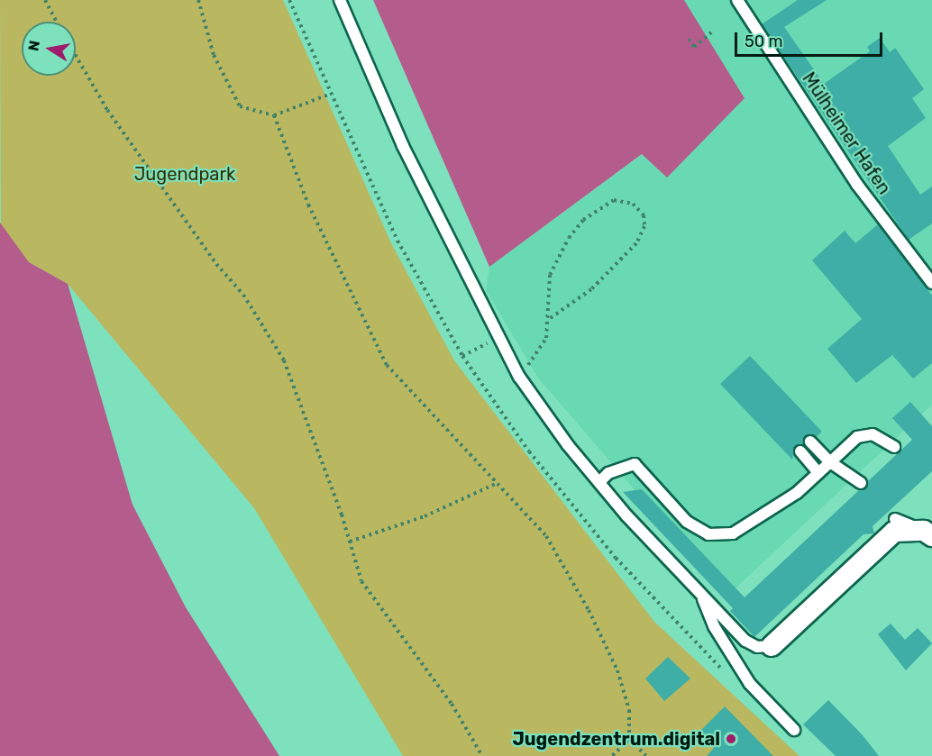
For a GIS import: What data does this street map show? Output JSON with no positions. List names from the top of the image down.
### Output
{
  "streets": {
    "lane": ["Mülheimer Hafen"]
  },
  "parks": ["Jugendpark"],
  "places": ["Jugendzentrum.digital"],
  "scale_bar": "50 m",
  "north": "left"
}
